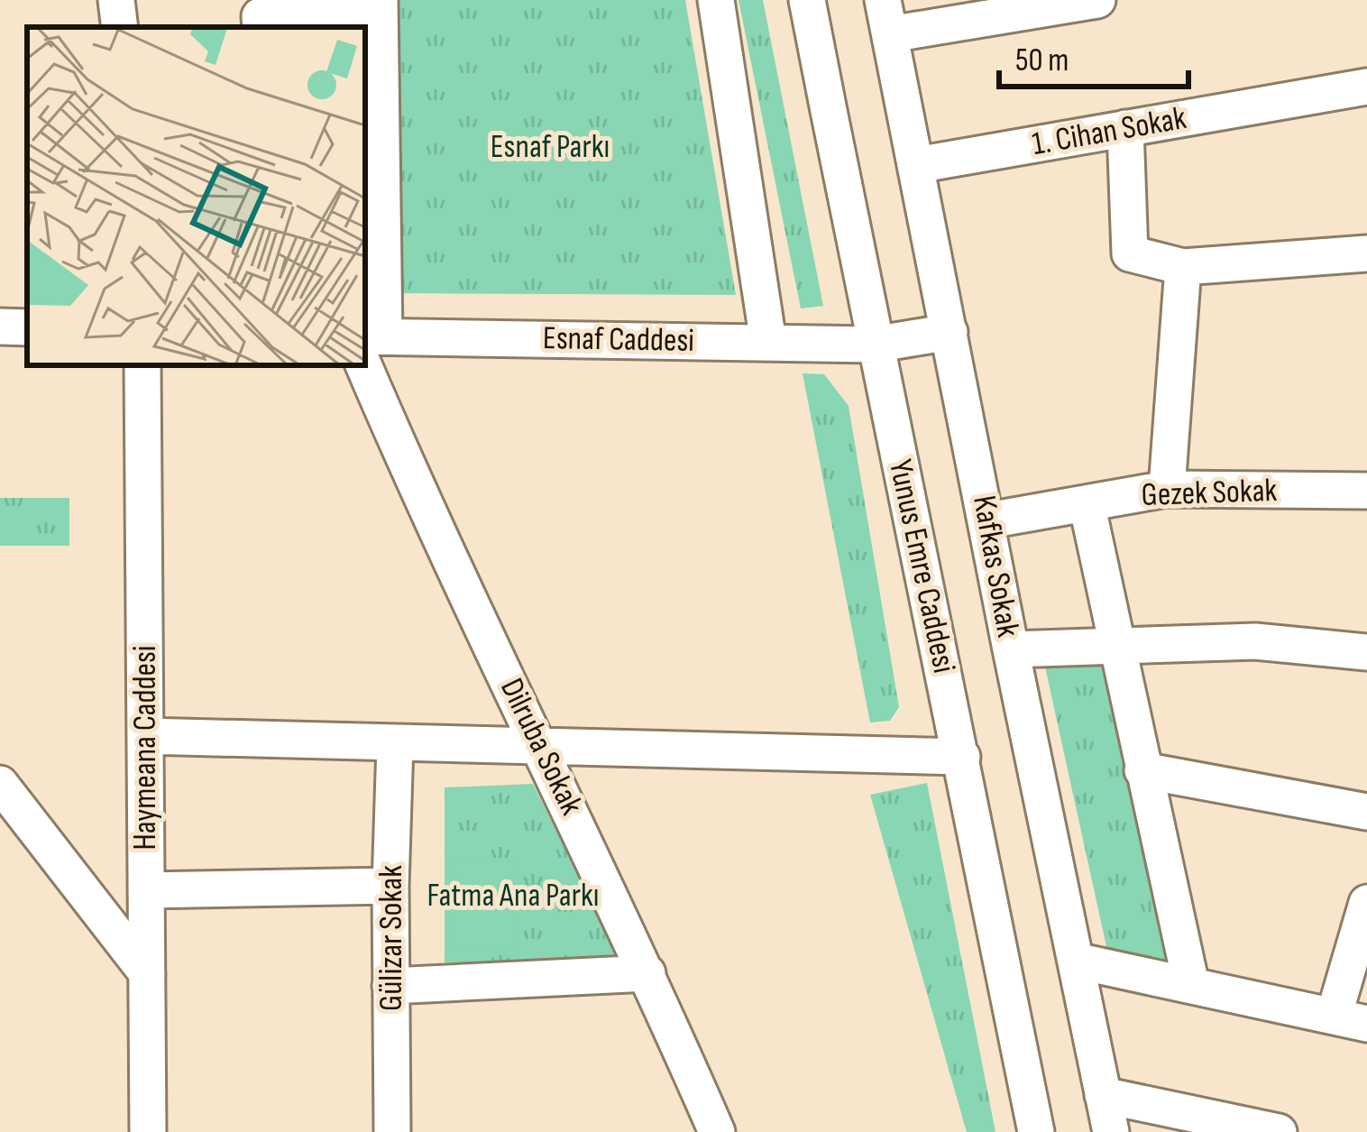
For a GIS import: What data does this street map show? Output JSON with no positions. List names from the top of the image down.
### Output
{
  "streets": {
    "street": [
      "1. Cihan Sokak",
      "Esnaf Caddesi",
      "Gezek Sokak",
      "Yunus Emre Caddesi",
      "Kafkas Sokak",
      "Dilruba Sokak",
      "Haymeana Caddesi",
      "Gülizar Sokak"
    ]
  },
  "crossings": [
    ["1. Cihan Sokak", "Kafkas Sokak"],
    ["Esnaf Caddesi", "Yunus Emre Caddesi"],
    ["Esnaf Caddesi", "Kafkas Sokak"],
    ["Esnaf Caddesi", "Dilruba Sokak"],
    ["Gezek Sokak", "Kafkas Sokak"]
  ],
  "parks": ["Esnaf Parkı", "Fatma Ana Parkı"],
  "scale_bar": "50 m"
}
